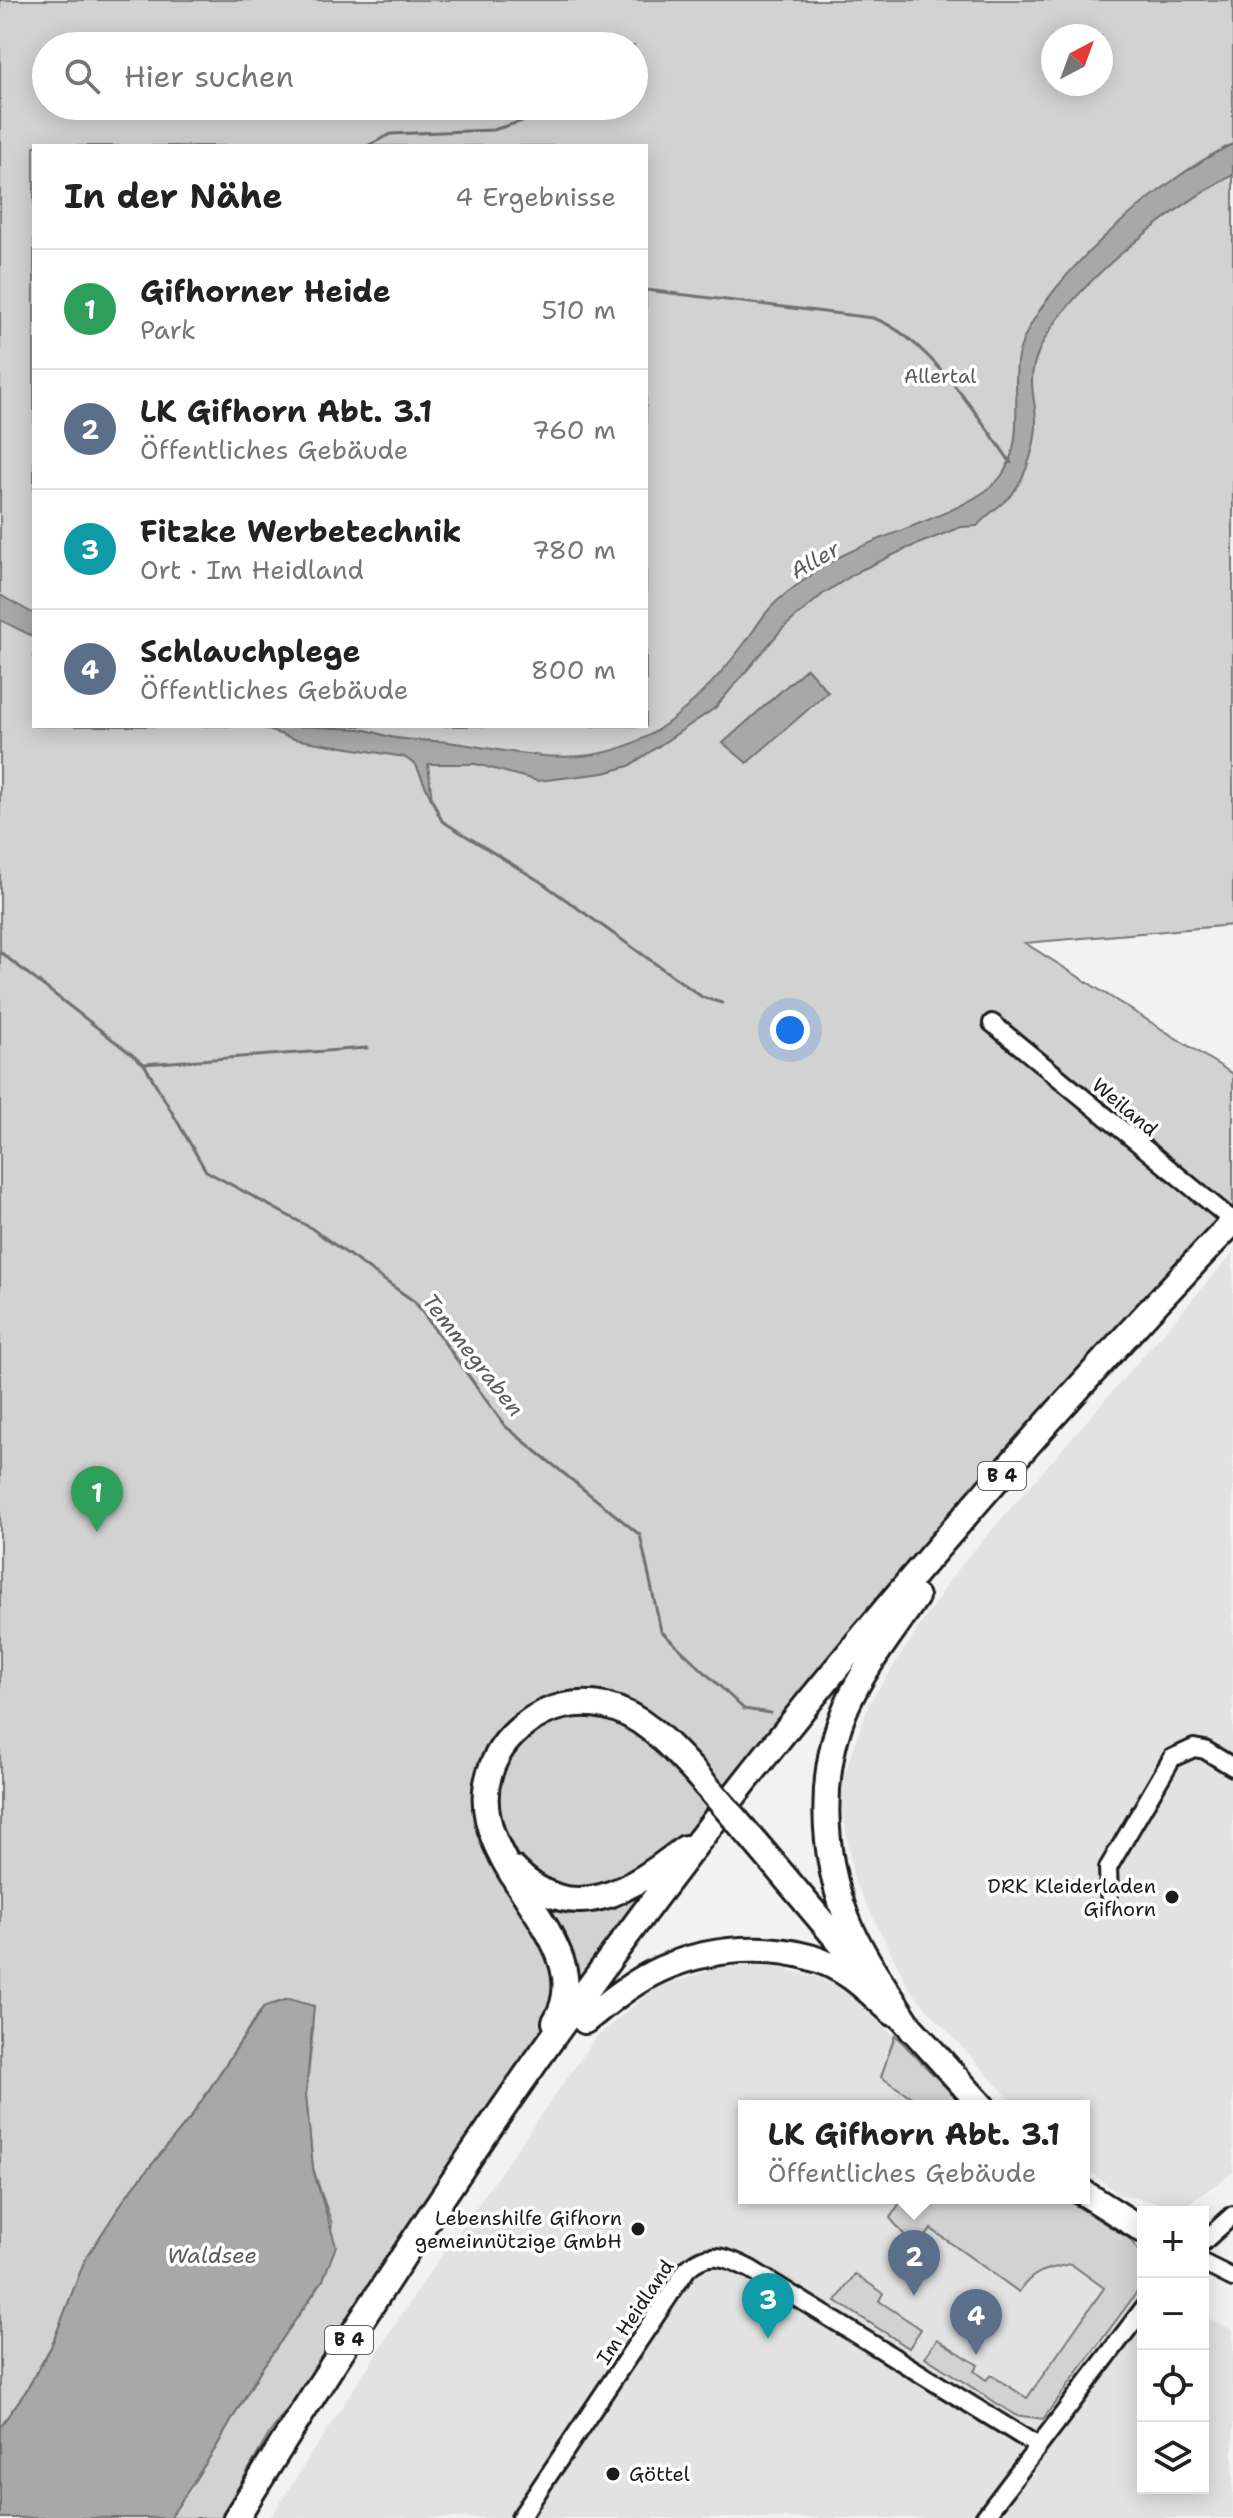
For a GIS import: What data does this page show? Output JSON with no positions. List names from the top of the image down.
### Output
{
  "streets": {
    "highway": ["B 4"],
    "street": ["Weiland", "Im Heidland"]
  },
  "crossings": [
    ["Weiland", "B 4"]
  ],
  "water": ["Aller", "Temmegraben", "Waldsee"],
  "parks": ["Allertal"],
  "places": ["DRK Kleiderladen Gifhorn", "Lebenshilfe Gifhorn gemeinnützige GmbH", "Göttel"],
  "north": "top right",
  "page": {
    "search": "Hier suchen",
    "heading": ["In der Nähe", "4 Ergebnisse"],
    "list": [
      {
        "mark": "1",
        "name": "Gifhorner Heide",
        "note": "Park",
        "value": "510 m"
      },
      {
        "mark": "2",
        "name": "LK Gifhorn Abt. 3.1",
        "note": "Öffentliches Gebäude",
        "value": "760 m"
      },
      {
        "mark": "3",
        "name": "Fitzke Werbetechnik",
        "note": "Ort · Im Heidland",
        "value": "780 m"
      },
      {
        "mark": "4",
        "name": "Schlauchplege",
        "note": "Öffentliches Gebäude",
        "value": "800 m"
      }
    ],
    "pins": [
      "1",
      "2",
      "3",
      "4"
    ],
    "popup": ["LK Gifhorn Abt. 3.1", "Öffentliches Gebäude"],
    "map_buttons": ["+", "−"]
  }
}
